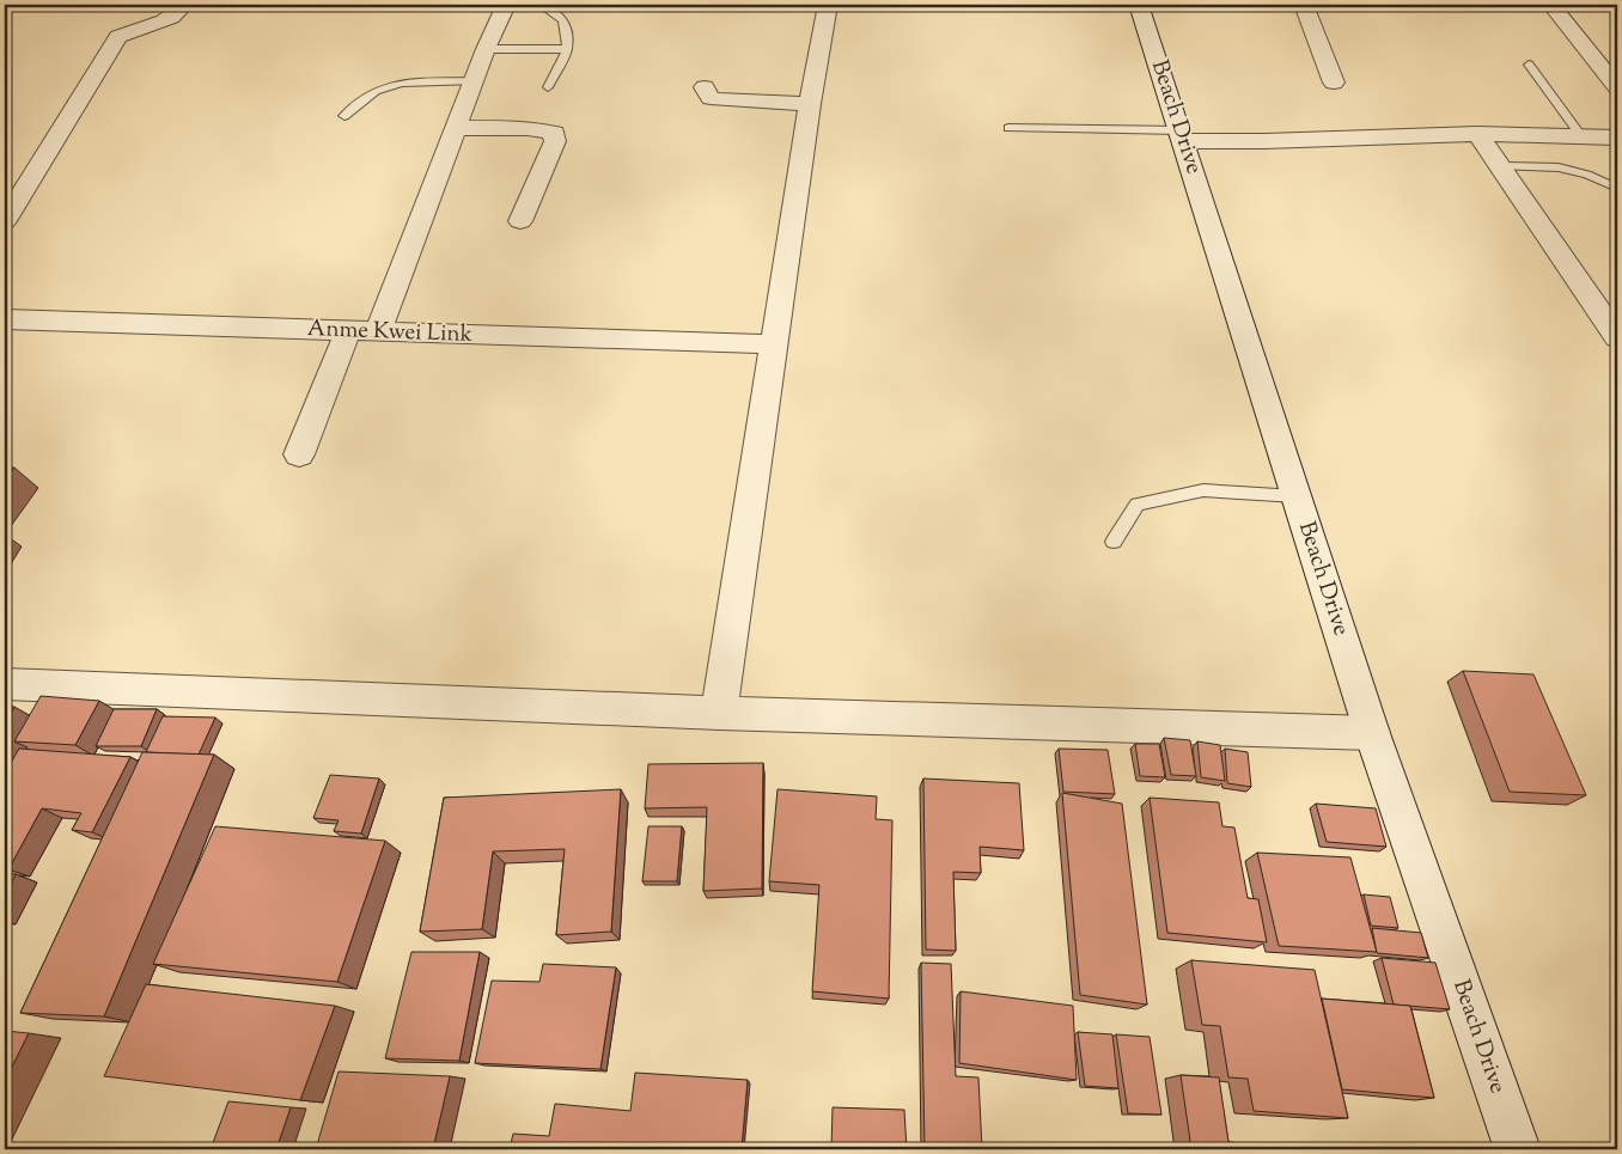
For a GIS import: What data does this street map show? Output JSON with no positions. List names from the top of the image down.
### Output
{
  "streets": {
    "street": ["Beach Drive", "Anme Kwei Link"]
  }
}
